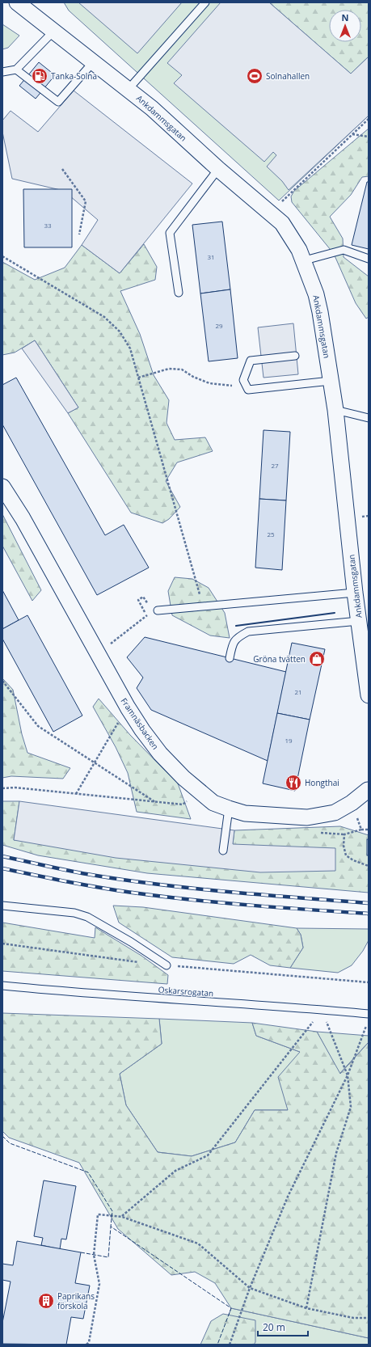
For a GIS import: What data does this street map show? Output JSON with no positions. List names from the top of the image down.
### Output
{
  "streets": {
    "street": ["Ankdammsgatan", "Framnäsbacken"],
    "lane": ["Oskarsrogatan"]
  },
  "places": {
    "fuel station": ["Tanka-Solna"],
    "sports": ["Solnahallen"],
    "shop": ["Gröna tvätten"],
    "restaurant": ["Hongthai"],
    "building": ["Paprikans förskola"]
  },
  "house_numbers": [
    "33",
    "31",
    "29",
    "27",
    "25",
    "21",
    "19"
  ],
  "scale_bar": "20 m",
  "north": "top"
}
